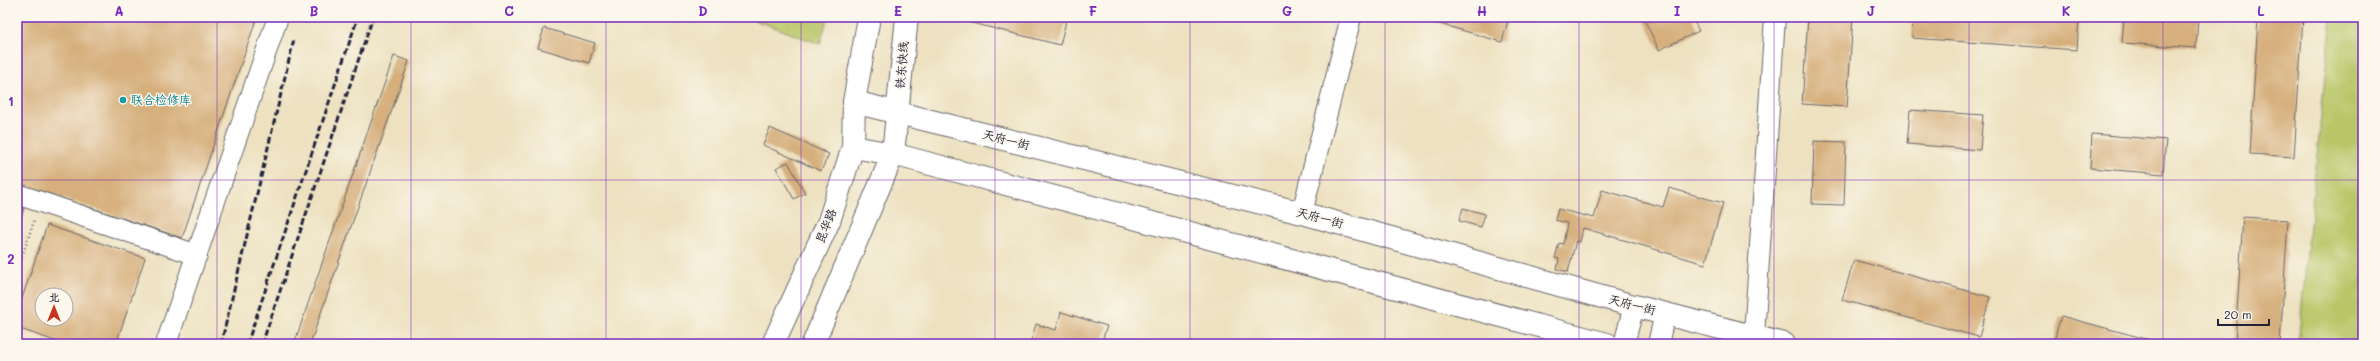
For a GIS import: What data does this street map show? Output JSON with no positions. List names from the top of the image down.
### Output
{
  "streets": {
    "main road": ["铁东快线", "天府一街", "昆华路"]
  },
  "crossings": [
    ["铁东快线", "天府一街"],
    ["天府一街", "昆华路"]
  ],
  "places": ["联合检修库"],
  "scale_bar": "20 m",
  "north": "top",
  "grid": {
    "columns": [
      "A",
      "B",
      "C",
      "D",
      "E",
      "F",
      "G",
      "H",
      "I",
      "J",
      "K",
      "L"
    ],
    "rows": ["1", "2"]
  }
}
